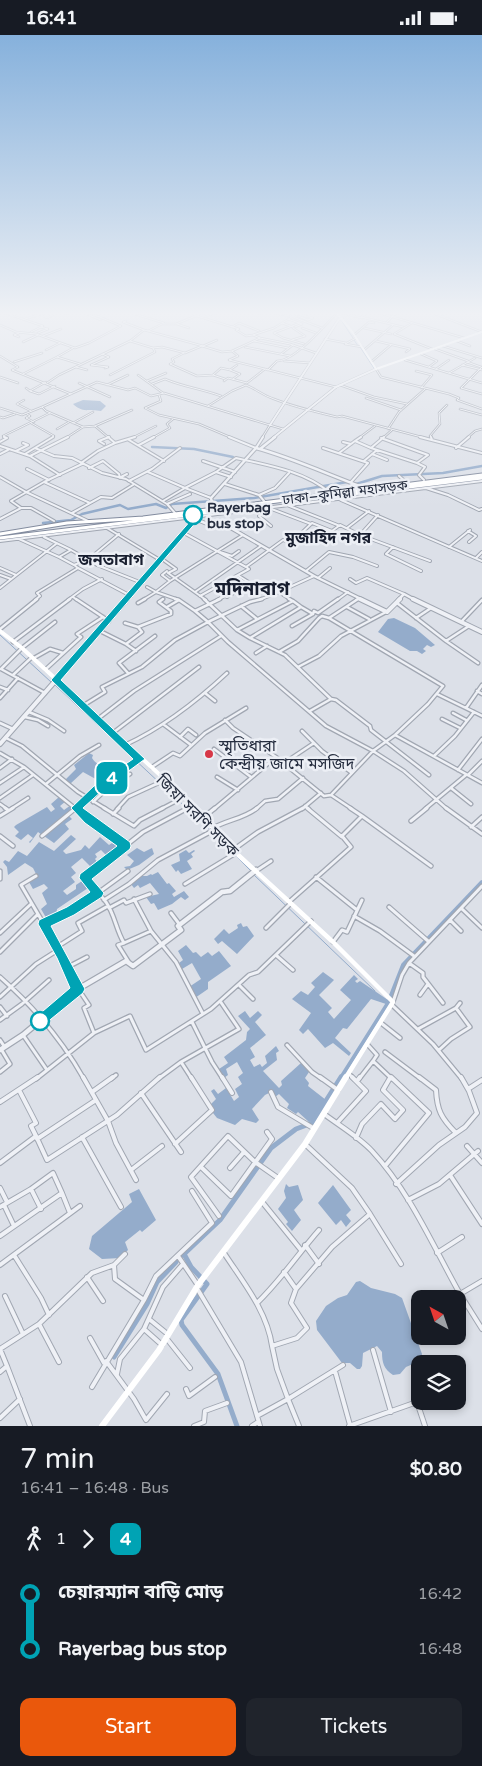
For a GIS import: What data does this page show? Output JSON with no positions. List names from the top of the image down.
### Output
{
  "streets": {
    "highway": ["ঢাকা–কুমিল্লা মহাসড়ক"],
    "main road": ["জিয়া সরণি সড়ক"]
  },
  "districts": ["মুজাহিদ নগর", "জনতাবাগ", "মদিনাবাগ"],
  "places": ["Rayerbag bus stop", "স্মৃতিধারা কেন্দ্রীয় জামে মসজিদ"],
  "lines": ["bus line 4"],
  "north": "top left",
  "page": {
    "status": "16:41",
    "on_map": "4",
    "heading": ["7 min", "16:41 – 16:48 · Bus", "$0.80"],
    "legs": ["1", "4"],
    "list": [
      {
        "name": "চেয়ারম্যান বাড়ি মোড়",
        "value": "16:42"
      },
      {
        "name": "Rayerbag bus stop",
        "value": "16:48"
      }
    ],
    "buttons": ["Start", "Tickets"]
  }
}
